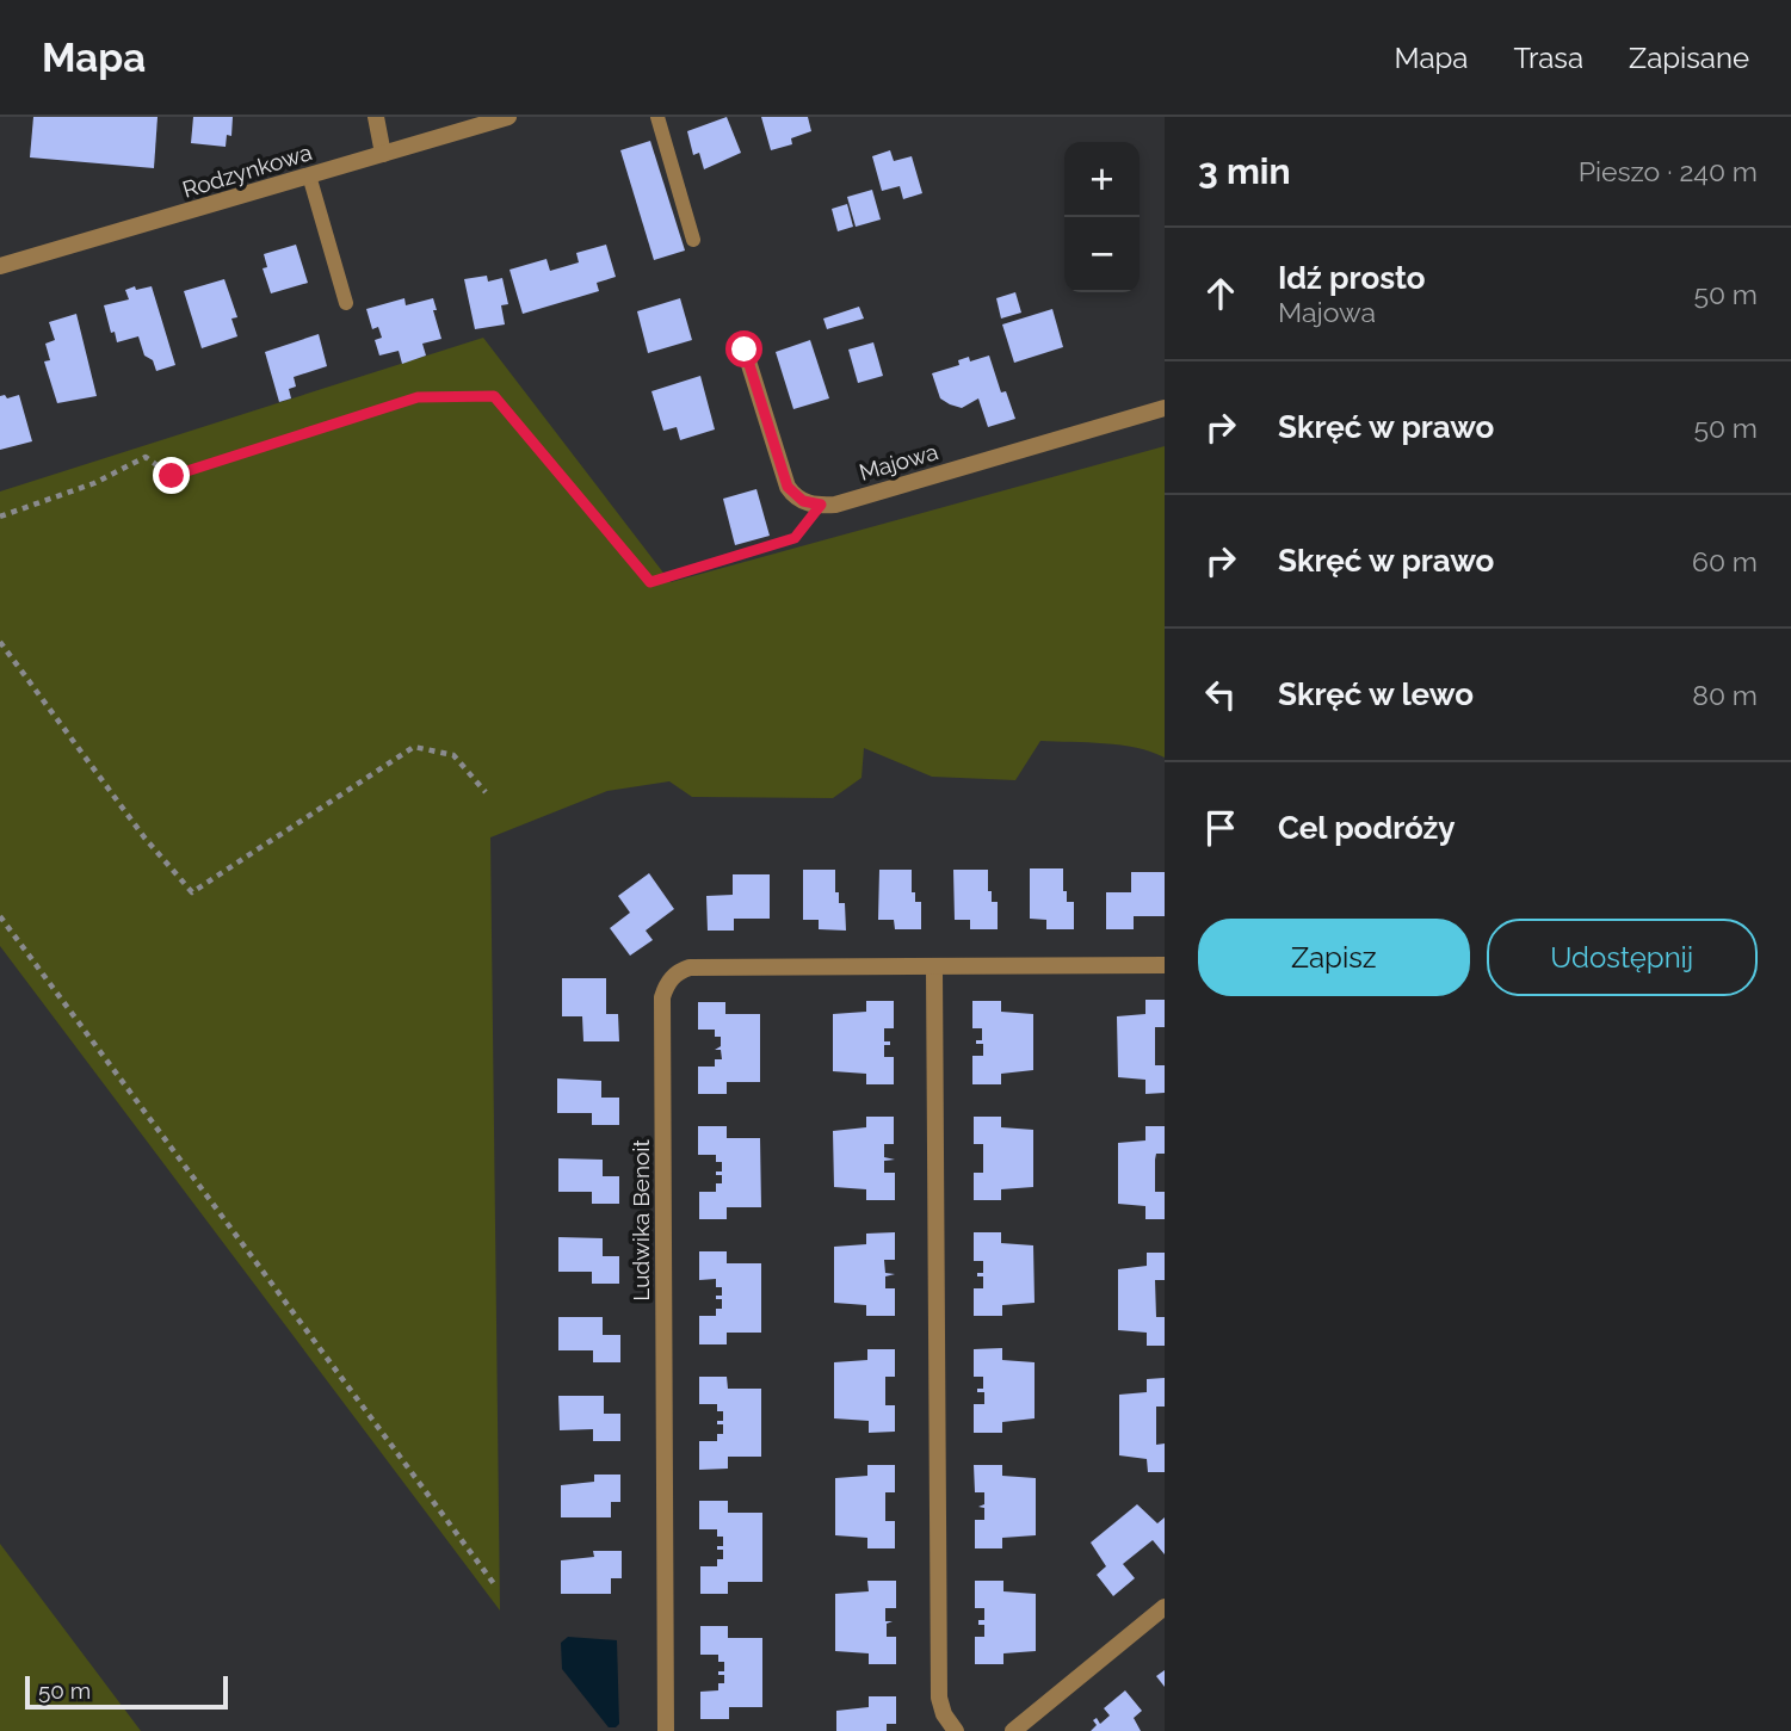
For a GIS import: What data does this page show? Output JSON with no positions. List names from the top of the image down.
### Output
{
  "streets": {
    "street": ["Rodzynkowa", "Majowa", "Ludwika Benoit"]
  },
  "scale_bar": "50 m",
  "page": {
    "header": "Mapa",
    "nav": ["Mapa", "Trasa", "Zapisane"],
    "heading": ["3 min", "Pieszo · 240 m"],
    "map_buttons": ["+", "−"],
    "list": [
      ["Idź prosto", "Majowa", "50 m"],
      ["Skręć w prawo", "50 m"],
      ["Skręć w prawo", "60 m"],
      ["Skręć w lewo", "80 m"],
      "Cel podróży"
    ],
    "buttons": ["Zapisz", "Udostępnij"],
    "scale": "50 m"
  }
}
